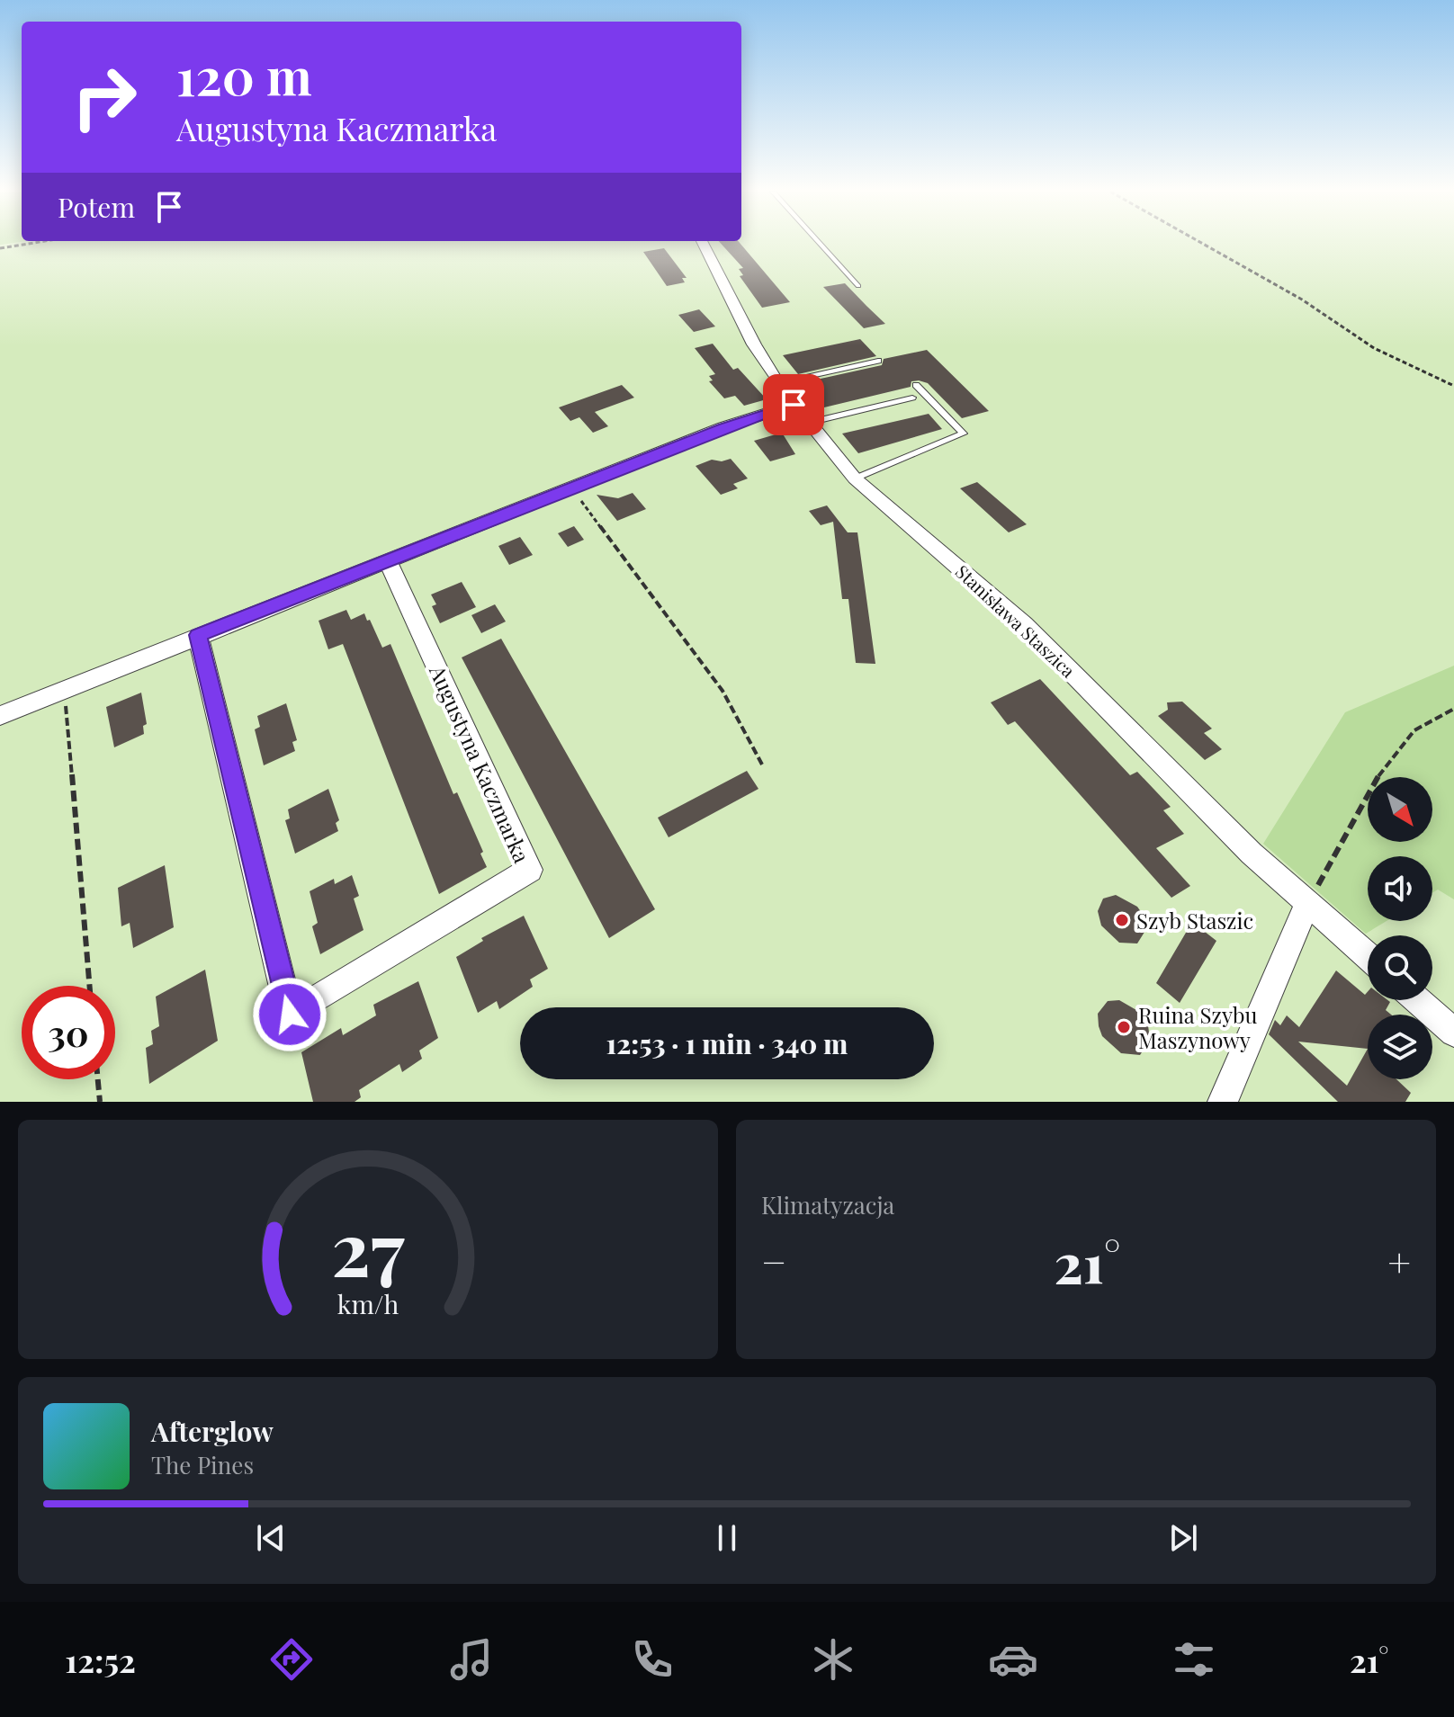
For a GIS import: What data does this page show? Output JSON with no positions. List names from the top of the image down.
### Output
{
  "streets": {
    "street": ["Stanisława Staszica", "Augustyna Kaczmarka"]
  },
  "places": ["Szyb Staszic", "Ruina Szybu Maszynowy"],
  "north": "bottom right",
  "page": {
    "turn": ["120 m", "Augustyna Kaczmarka"],
    "then": "Potem",
    "limit": "30",
    "trip": "12:53 · 1 min · 340 m",
    "tile": "Klimatyzacja",
    "heat": ["−", "21°", "+"],
    "song": ["Afterglow", "The Pines"],
    "tabs": ["12:52", "21°"],
    "gauge": ["27", "km/h"]
  }
}
